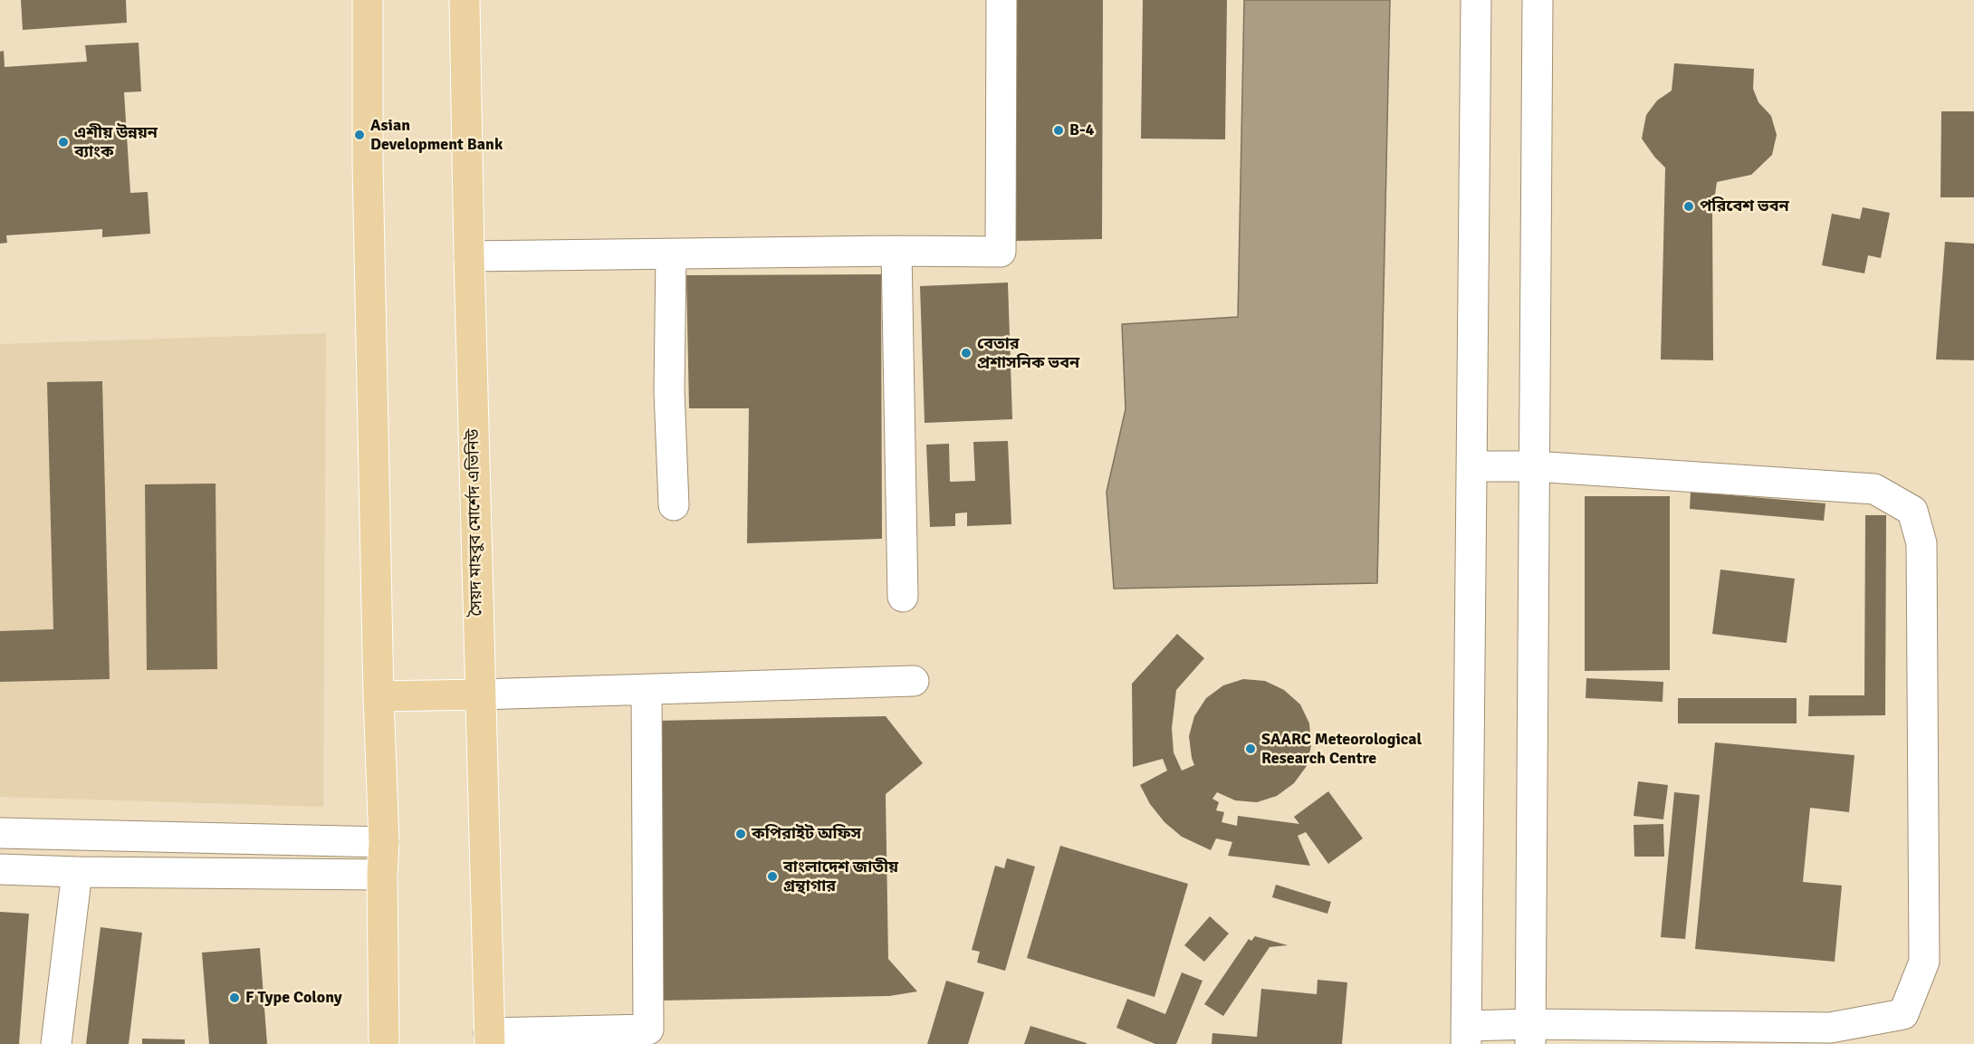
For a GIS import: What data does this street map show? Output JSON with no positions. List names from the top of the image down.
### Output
{
  "streets": {
    "main road": ["সৈয়দ মাহবুব মোর্শেদ এভিনিউ"]
  },
  "places": [
    "B-4",
    "Asian Development Bank",
    "এশীয় উন্নয়ন ব্যাংক",
    "পরিবেশ ভবন",
    "বেতার প্রশাসনিক ভবন",
    "SAARC Meteorological Research Centre",
    "কপিরাইট অফিস",
    "বাংলাদেশ জাতীয় গ্রন্থাগার",
    "F Type Colony"
  ]
}
